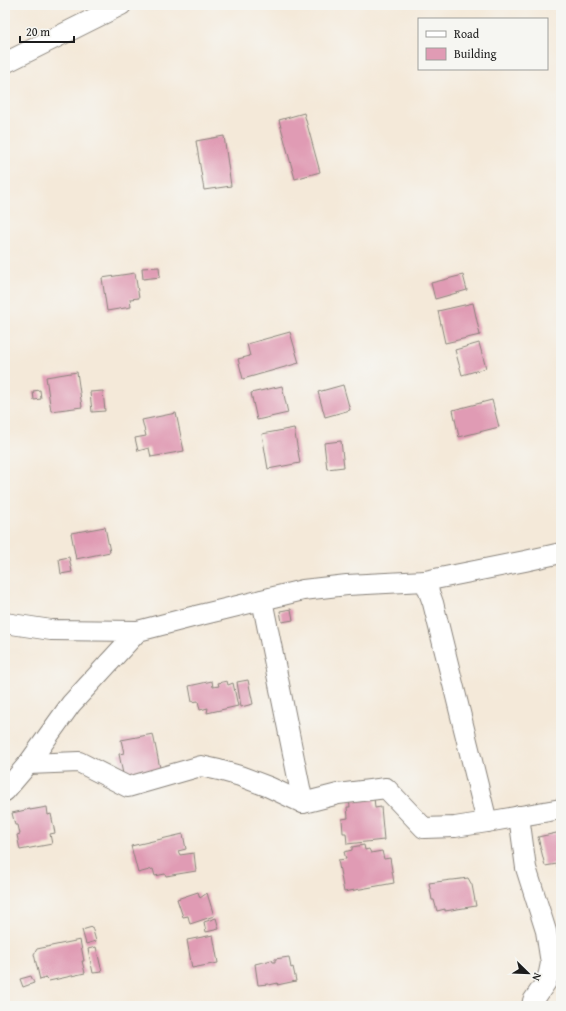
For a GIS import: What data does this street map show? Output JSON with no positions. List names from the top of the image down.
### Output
{
  "legend": ["Road", "Building"],
  "scale_bar": "20 m",
  "north": "bottom right"
}
